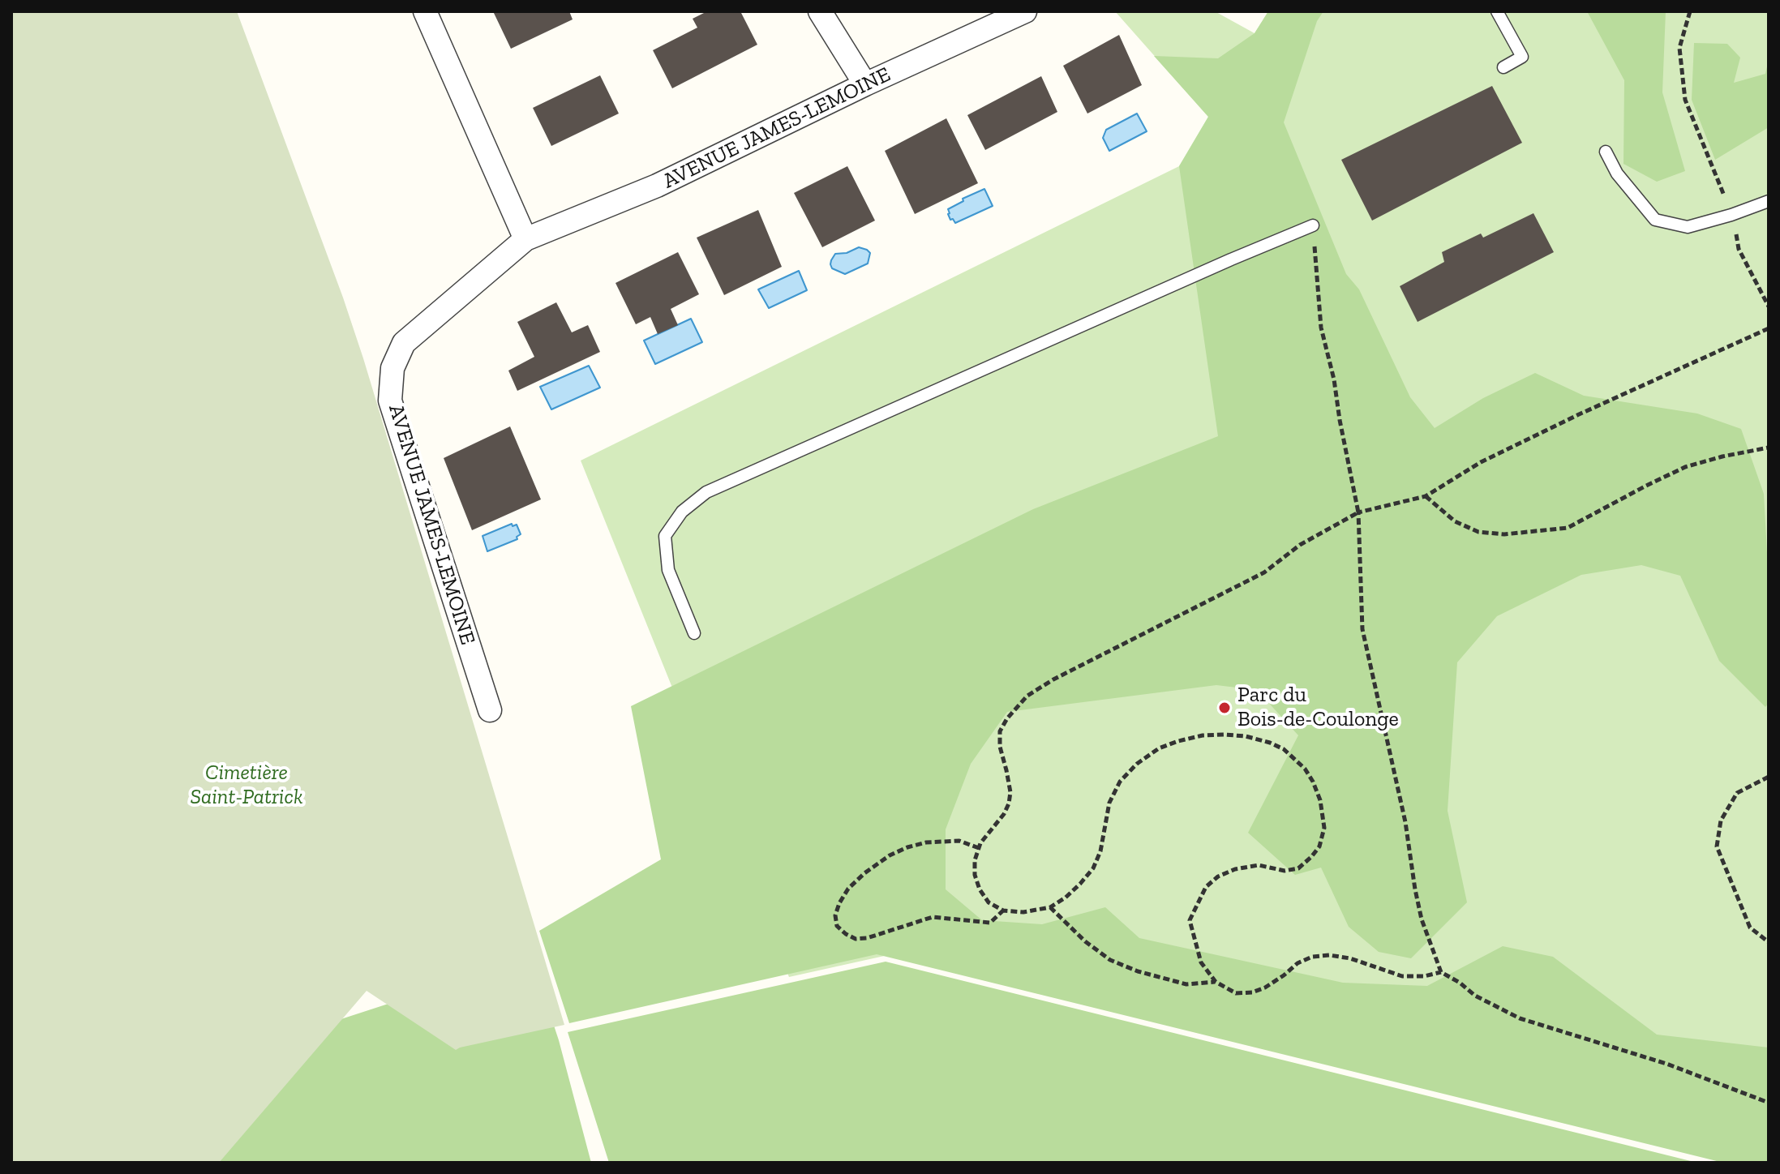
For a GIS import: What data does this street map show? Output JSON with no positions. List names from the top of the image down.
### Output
{
  "streets": {
    "street": ["AVENUE JAMES-LEMOINE"]
  },
  "parks": ["Cimetière Saint-Patrick"],
  "places": ["Parc du Bois-de-Coulonge"]
}
